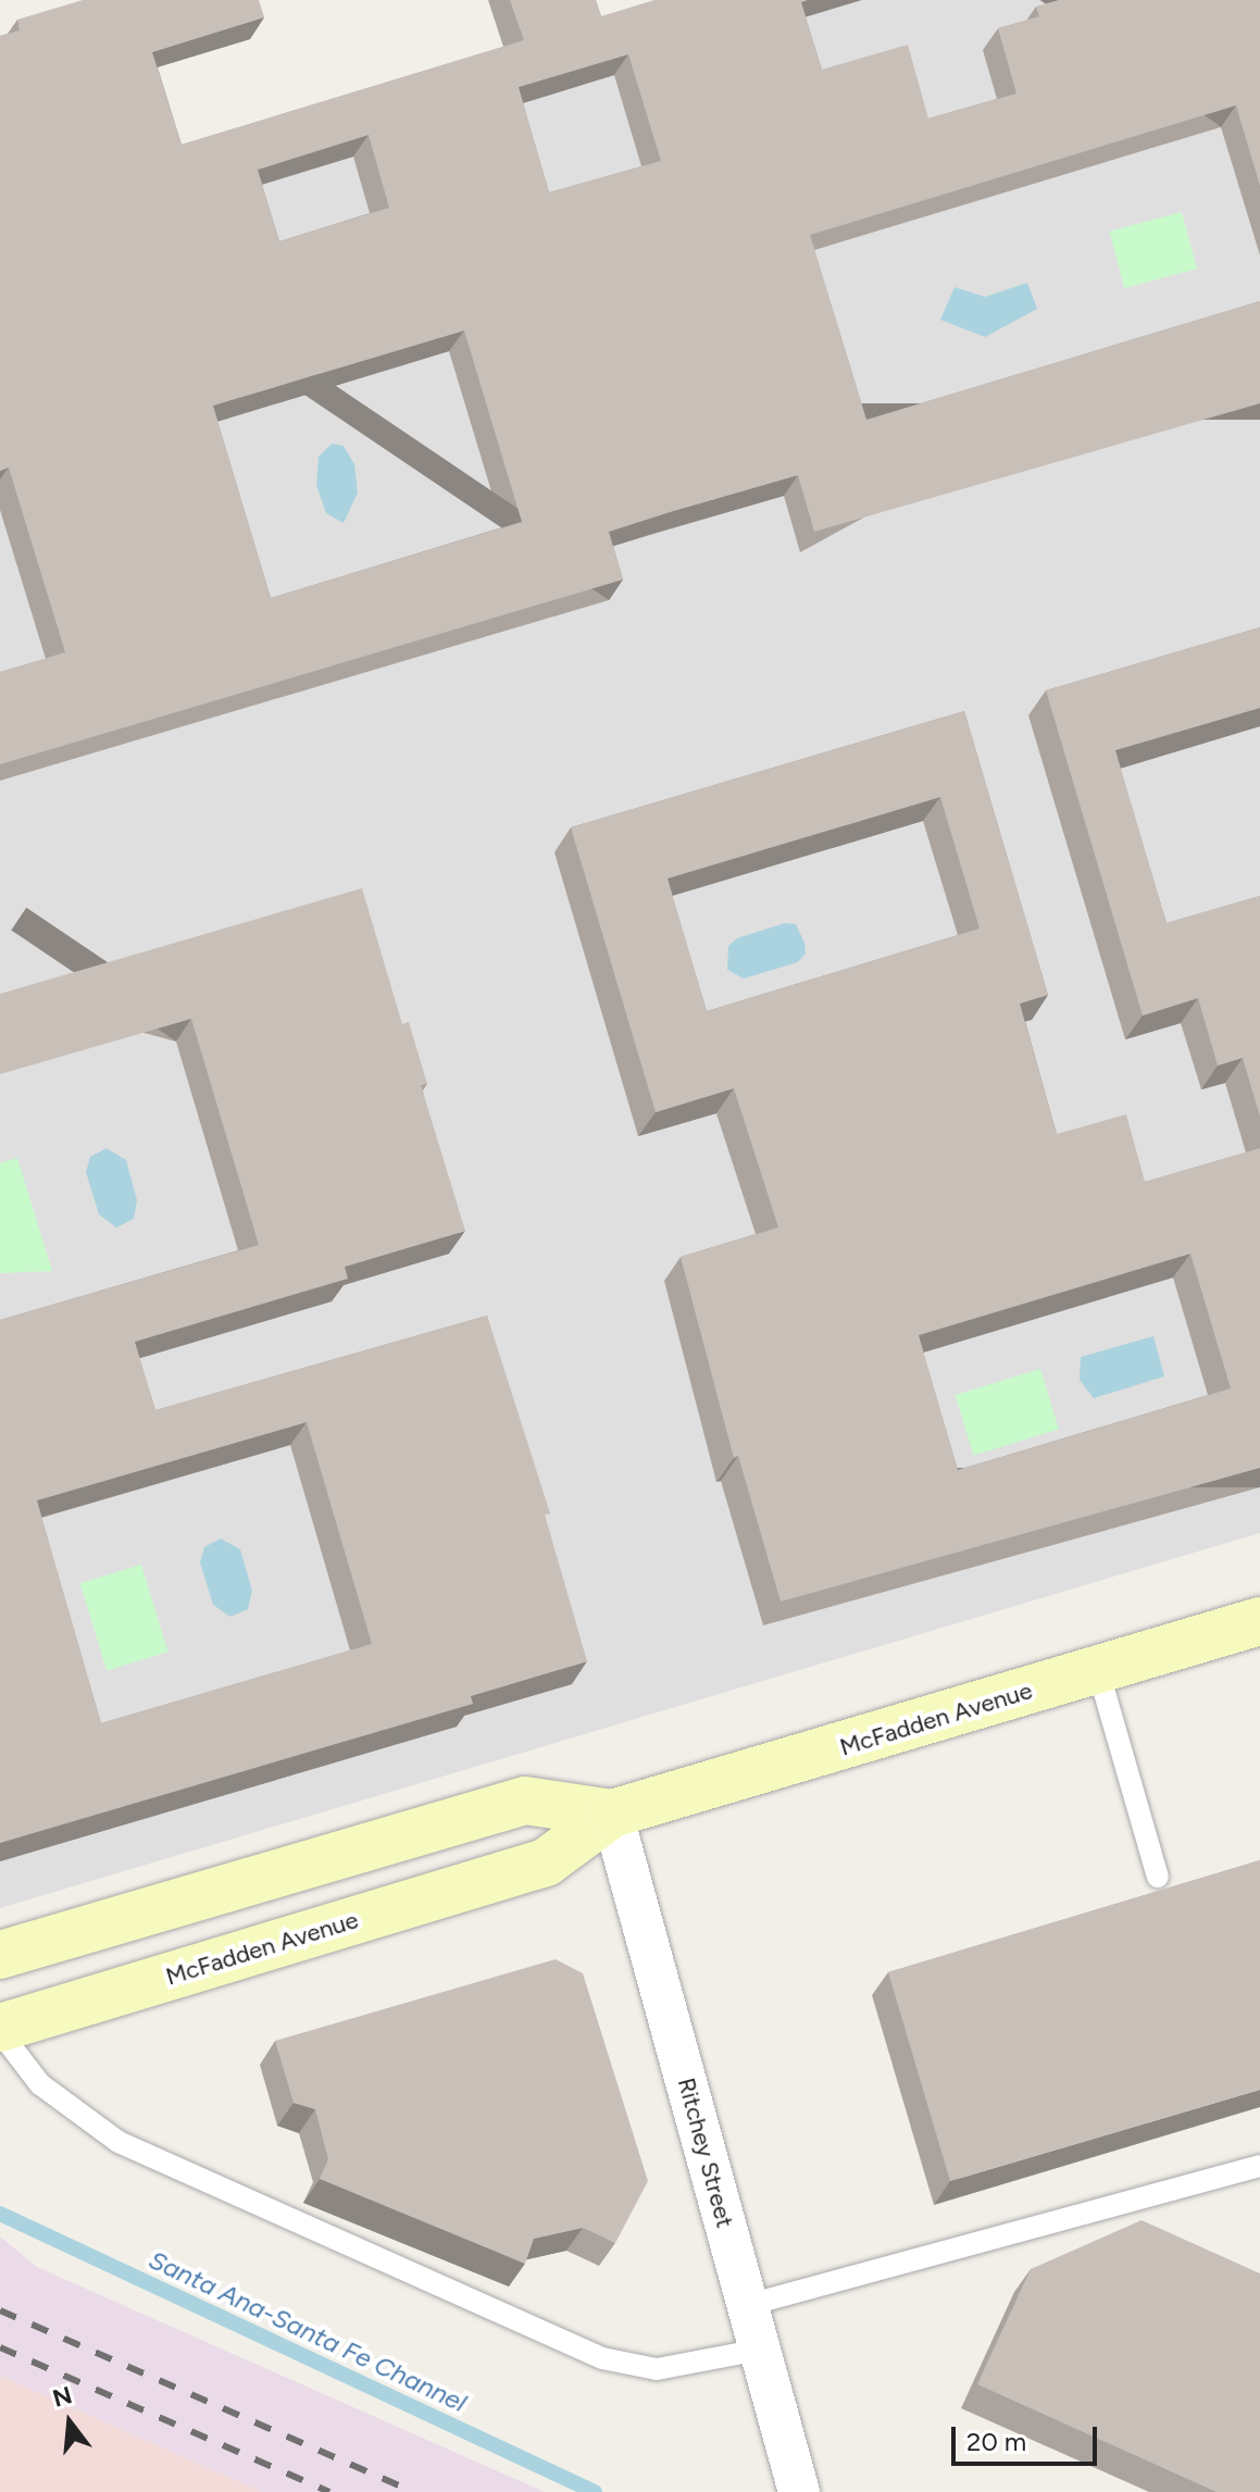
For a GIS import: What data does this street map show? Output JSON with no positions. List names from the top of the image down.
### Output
{
  "streets": {
    "main road": ["McFadden Avenue"],
    "street": ["Ritchey Street"]
  },
  "crossings": [
    ["McFadden Avenue", "Ritchey Street"]
  ],
  "water": ["Santa Ana-Santa Fe Channel"],
  "scale_bar": "20 m",
  "north": "top"
}
